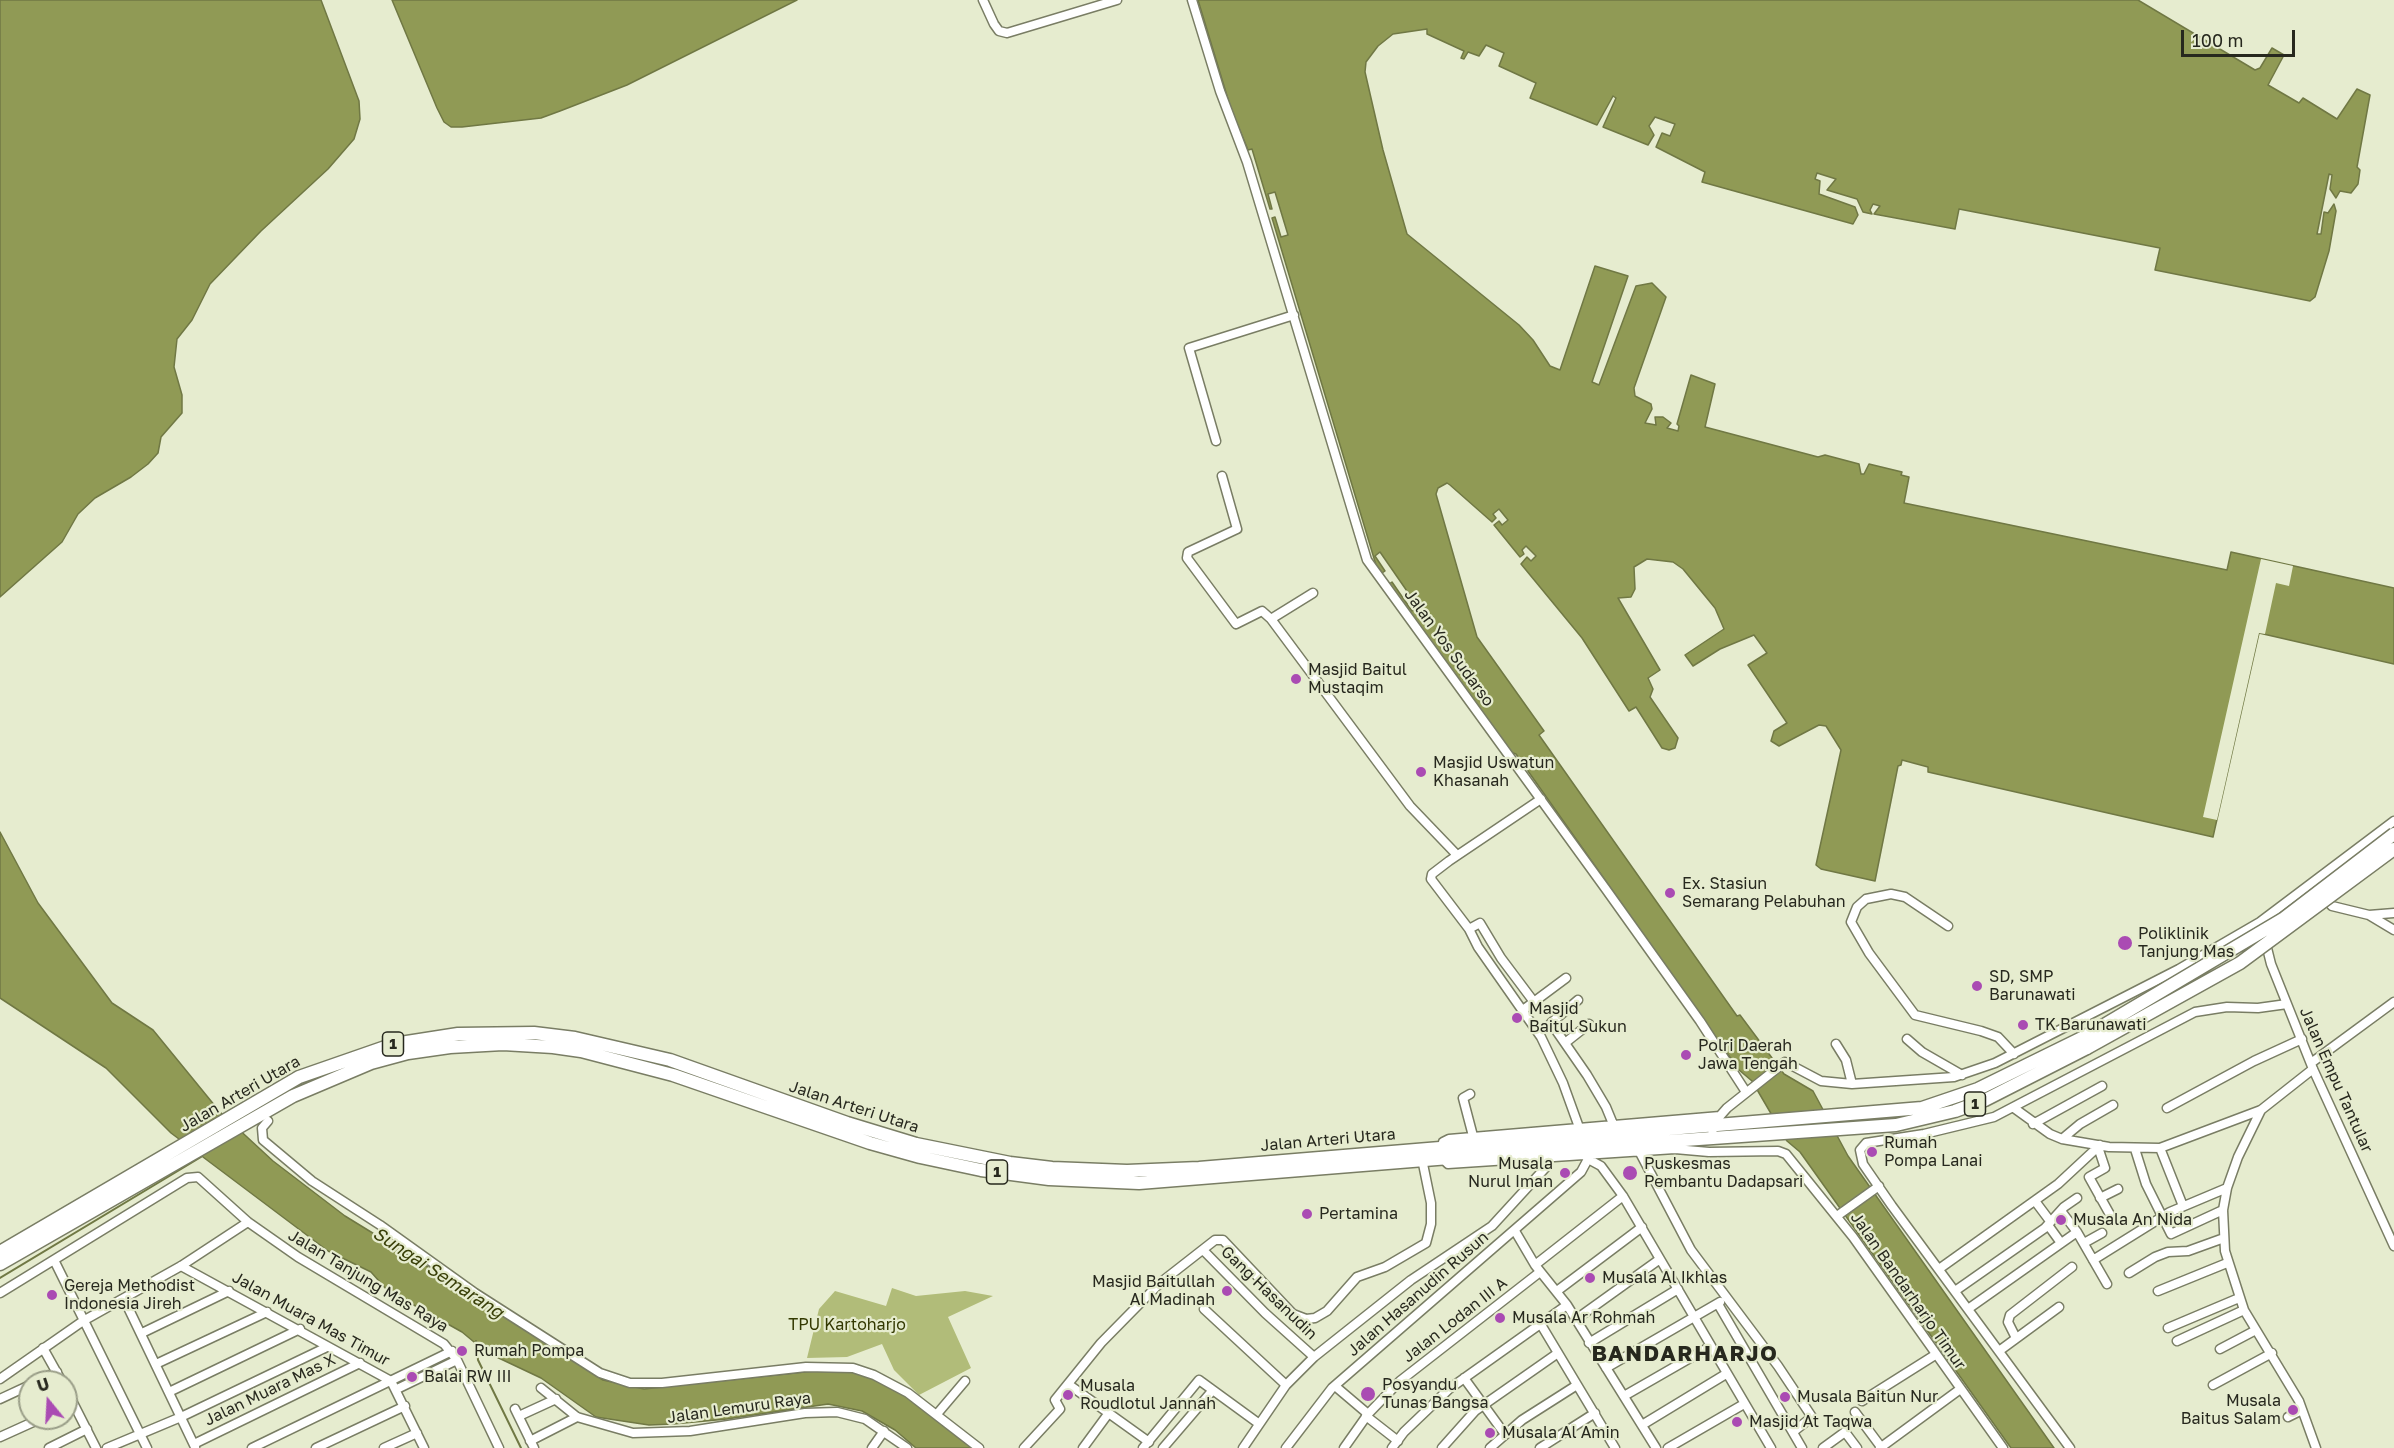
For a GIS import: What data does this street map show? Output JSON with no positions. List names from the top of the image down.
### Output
{
  "streets": {
    "highway": ["1", "Jalan Arteri Utara"],
    "street": [
      "Jalan Yos Sudarso",
      "Jalan Empu Tantular",
      "Jalan Tanjung Mas Raya",
      "Jalan Bandarharjo Timur",
      "Gang Hasanudin",
      "Jalan Hasanudin Rusun",
      "Jalan Muara Mas Timur",
      "Jalan Lodan III A",
      "Jalan Muara Mas X",
      "Jalan Lemuru Raya"
    ]
  },
  "crossings": [
    ["1", "Jalan Arteri Utara"],
    ["Jalan Arteri Utara", "Jalan Bandarharjo Timur"],
    ["Jalan Arteri Utara", "Jalan Hasanudin Rusun"],
    ["Jalan Muara Mas Timur", "Jalan Muara Mas X"]
  ],
  "districts": ["BANDARHARJO"],
  "water": ["Sungai Semarang"],
  "parks": ["TPU Kartoharjo"],
  "places": [
    "Masjid Baitul Mustaqim",
    "Masjid Uswatun Khasanah",
    "Ex. Stasiun Semarang Pelabuhan",
    "Poliklinik Tanjung Mas",
    "SD, SMP Barunawati",
    "Masjid Baitul Sukun",
    "TK Barunawati",
    "Polri Daerah Jawa Tengah",
    "Rumah Pompa Lanai",
    "Musala Nurul Iman",
    "Puskesmas Pembantu Dadapsari",
    "Pertamina",
    "Musala An Nida",
    "Musala Al Ikhlas",
    "Masjid Baitullah Al Madinah",
    "Gereja Methodist Indonesia Jireh",
    "Musala Ar Rohmah",
    "Rumah Pompa",
    "Balai RW III",
    "Posyandu Tunas Bangsa",
    "Musala Roudlotul Jannah",
    "Musala Baitun Nur",
    "Musala Baitus Salam",
    "Masjid At Taqwa",
    "Musala Al Amin"
  ],
  "scale_bar": "100 m",
  "north": "top"
}
